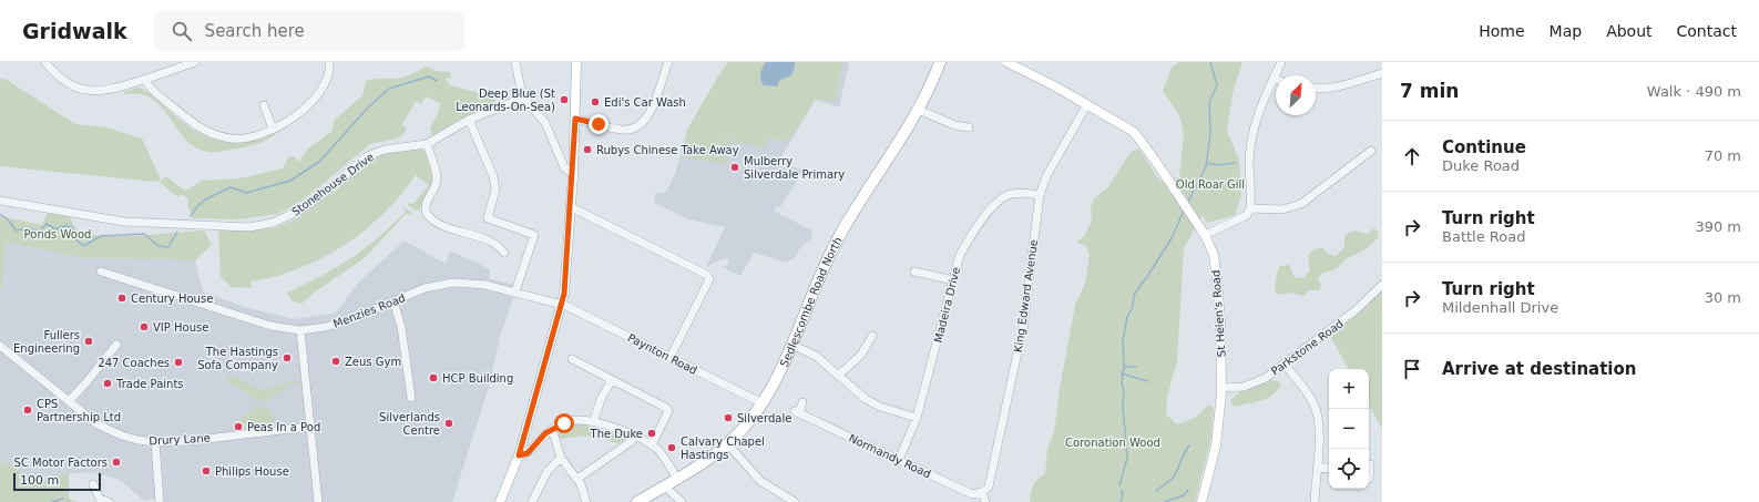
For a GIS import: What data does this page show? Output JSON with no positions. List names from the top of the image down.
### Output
{
  "streets": {
    "highway": ["Sedlescombe Road North"],
    "main road": ["St Helen's Road"],
    "street": [
      "Stonehouse Drive",
      "King Edward Avenue",
      "Madeira Drive",
      "Menzies Road",
      "Parkstone Road",
      "Paynton Road",
      "Drury Lane",
      "Normandy Road"
    ]
  },
  "crossings": [
    ["King Edward Avenue", "Madeira Drive"],
    ["King Edward Avenue", "St Helen's Road"],
    ["King Edward Avenue", "Normandy Road"],
    ["Sedlescombe Road North", "Paynton Road"],
    ["Madeira Drive", "Normandy Road"],
    ["Menzies Road", "Paynton Road"],
    ["St Helen's Road", "Parkstone Road"]
  ],
  "parks": ["Old Roar Gill", "Ponds Wood", "Coronation Wood"],
  "places": [
    "Deep Blue (St Leonards-On-Sea)",
    "Edi's Car Wash",
    "Rubys Chinese Take Away",
    "Mulberry Silverdale Primary",
    "Century House",
    "VIP House",
    "Fullers Engineering",
    "The Hastings Sofa Company",
    "Zeus Gym",
    "247 Coaches",
    "HCP Building",
    "Trade Paints",
    "CPS Partnership Ltd",
    "Silverdale",
    "Silverlands Centre",
    "Peas In a Pod",
    "The Duke",
    "Calvary Chapel Hastings",
    "SC Motor Factors",
    "Philips House"
  ],
  "scale_bar": "100 m",
  "north": "top right",
  "page": {
    "header": "Gridwalk",
    "search": "Search here",
    "nav": [
      "Home",
      "Map",
      "About",
      "Contact"
    ],
    "heading": ["7 min", "Walk · 490 m"],
    "list": [
      ["Continue", "Duke Road", "70 m"],
      ["Turn right", "Battle Road", "390 m"],
      ["Turn right", "Mildenhall Drive", "30 m"],
      "Arrive at destination"
    ],
    "map_buttons": ["+", "−"],
    "scale": "100 m"
  }
}
